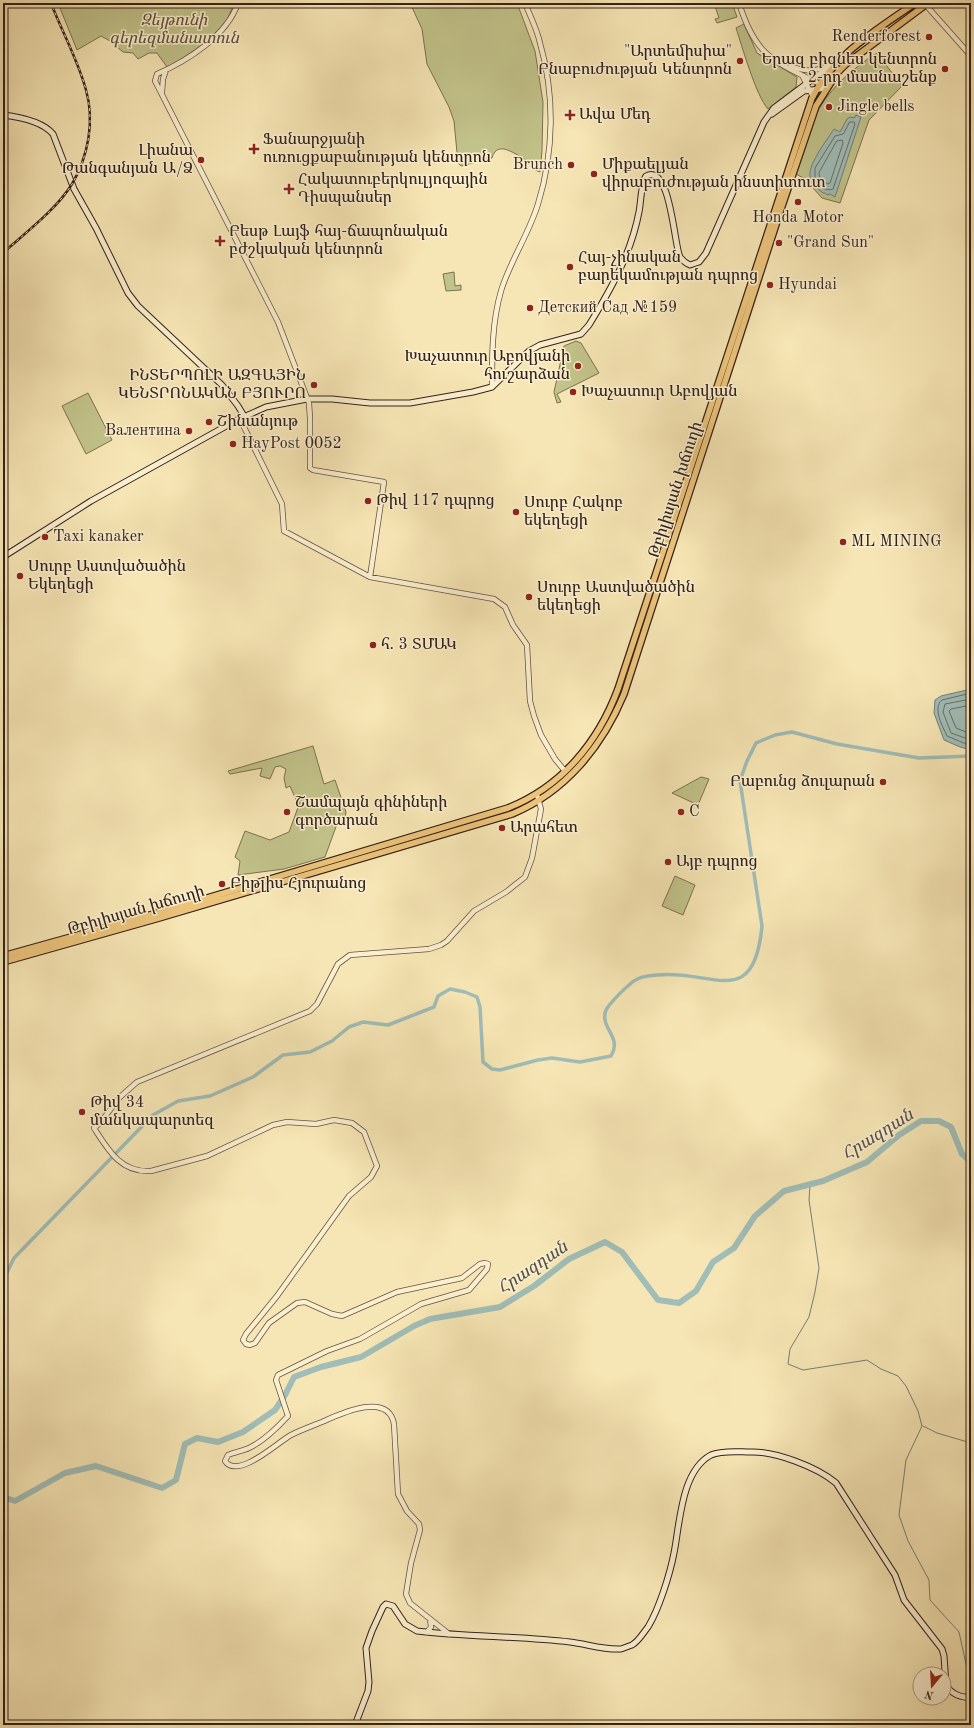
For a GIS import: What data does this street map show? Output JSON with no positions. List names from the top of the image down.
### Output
{
  "streets": {
    "main road": ["Թբիլիսյան խճուղի"]
  },
  "water": ["Հրազդան"],
  "parks": ["Զեյթունի գերեզմանատուն"],
  "places": {
    "other": [
      "Renderforest",
      "\"Արտեմիսիա\" Բնաբուժության Կենտրոն",
      "Երազ բիզնես կենտրոն 2-րդ մասնաշենք",
      "Jingle bells",
      "Լիանա Թանգանյան Ա/Ձ",
      "Brunch",
      "Միքաելյան վիրաբուժության ինստիտուտ",
      "Honda Motor",
      "\"Grand Sun\"",
      "Հայ-չինական բարեկամության դպրոց",
      "Hyundai",
      "Детский Сад №159",
      "Խաչատուր Աբովյանի հուշարձան",
      "ԻՆՏԵՐՊՈԼԻ ԱԶԳԱՅԻՆ ԿԵՆՏՐՈՆԱԿԱՆ ԲՅՈՒՐՈ",
      "Խաչատուր Աբովյան",
      "Շինանյութ",
      "Валентина",
      "HayPost 0052",
      "Թիվ 117 դպրոց",
      "Սուրբ Հակոբ եկեղեցի",
      "Taxi kanaker",
      "ML MINING",
      "Սուրբ Աստվածածին Եկեղեցի",
      "Սուրբ Աստվածածին եկեղեցի",
      "հ. 3 ՏՄԱԿ",
      "Բաբունց ձուլարան",
      "Շամպայն գինիների գործարան",
      "C",
      "Արահետ",
      "Այբ դպրոց",
      "Բիթլիս Հյուրանոց",
      "Թիվ 34 մանկապարտեզ"
    ],
    "health": [
      "Ավա Մեդ",
      "Ֆանարջյանի ուռուցքաբանության կենտրոն",
      "Հակատուբերկուլյոզային Դիսպանսեր",
      "Բեսթ Լայֆ հայ-ճապոնական բժշկական կենտրոն"
    ]
  },
  "north": "bottom"
}
